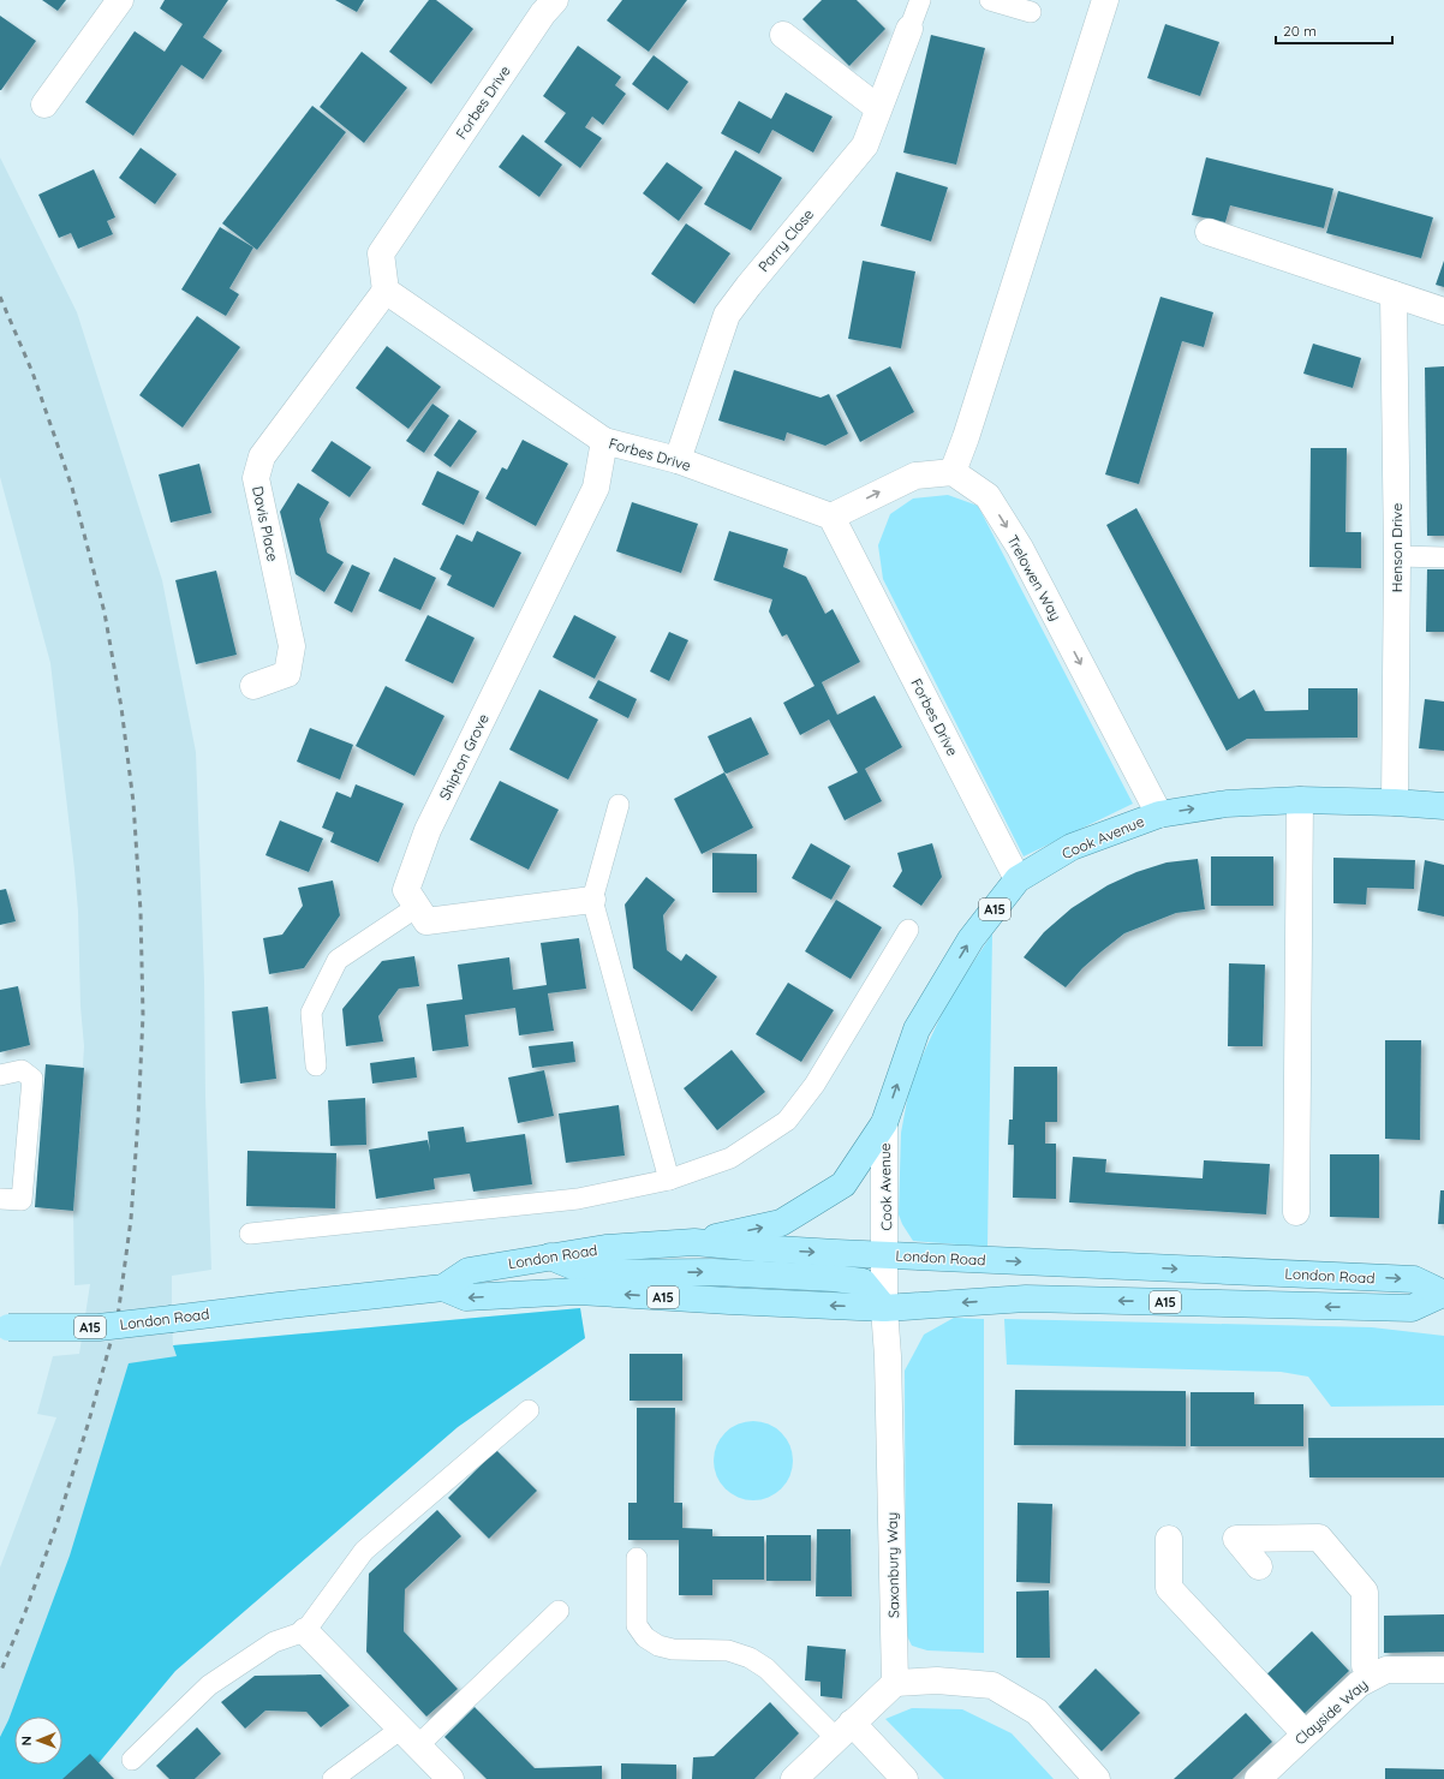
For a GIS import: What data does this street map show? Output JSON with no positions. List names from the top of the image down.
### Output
{
  "streets": {
    "main road": ["Cook Avenue", "A15", "London Road"],
    "street": [
      "Forbes Drive",
      "Parry Close",
      "Davis Place",
      "Henson Drive",
      "Trelowen Way",
      "Shipton Grove",
      "Saxonbury Way",
      "Clayside Way"
    ]
  },
  "crossings": [
    ["Forbes Drive", "Parry Close"],
    ["Forbes Drive", "Davis Place"],
    ["Forbes Drive", "Shipton Grove"],
    ["Forbes Drive", "Cook Avenue"],
    ["Henson Drive", "Cook Avenue"],
    ["Trelowen Way", "Cook Avenue"],
    ["Cook Avenue", "London Road"],
    ["Cook Avenue", "Saxonbury Way"],
    ["London Road", "Saxonbury Way"]
  ],
  "one_way": ["Trelowen Way", "Cook Avenue"],
  "scale_bar": "20 m",
  "north": "left"
}
